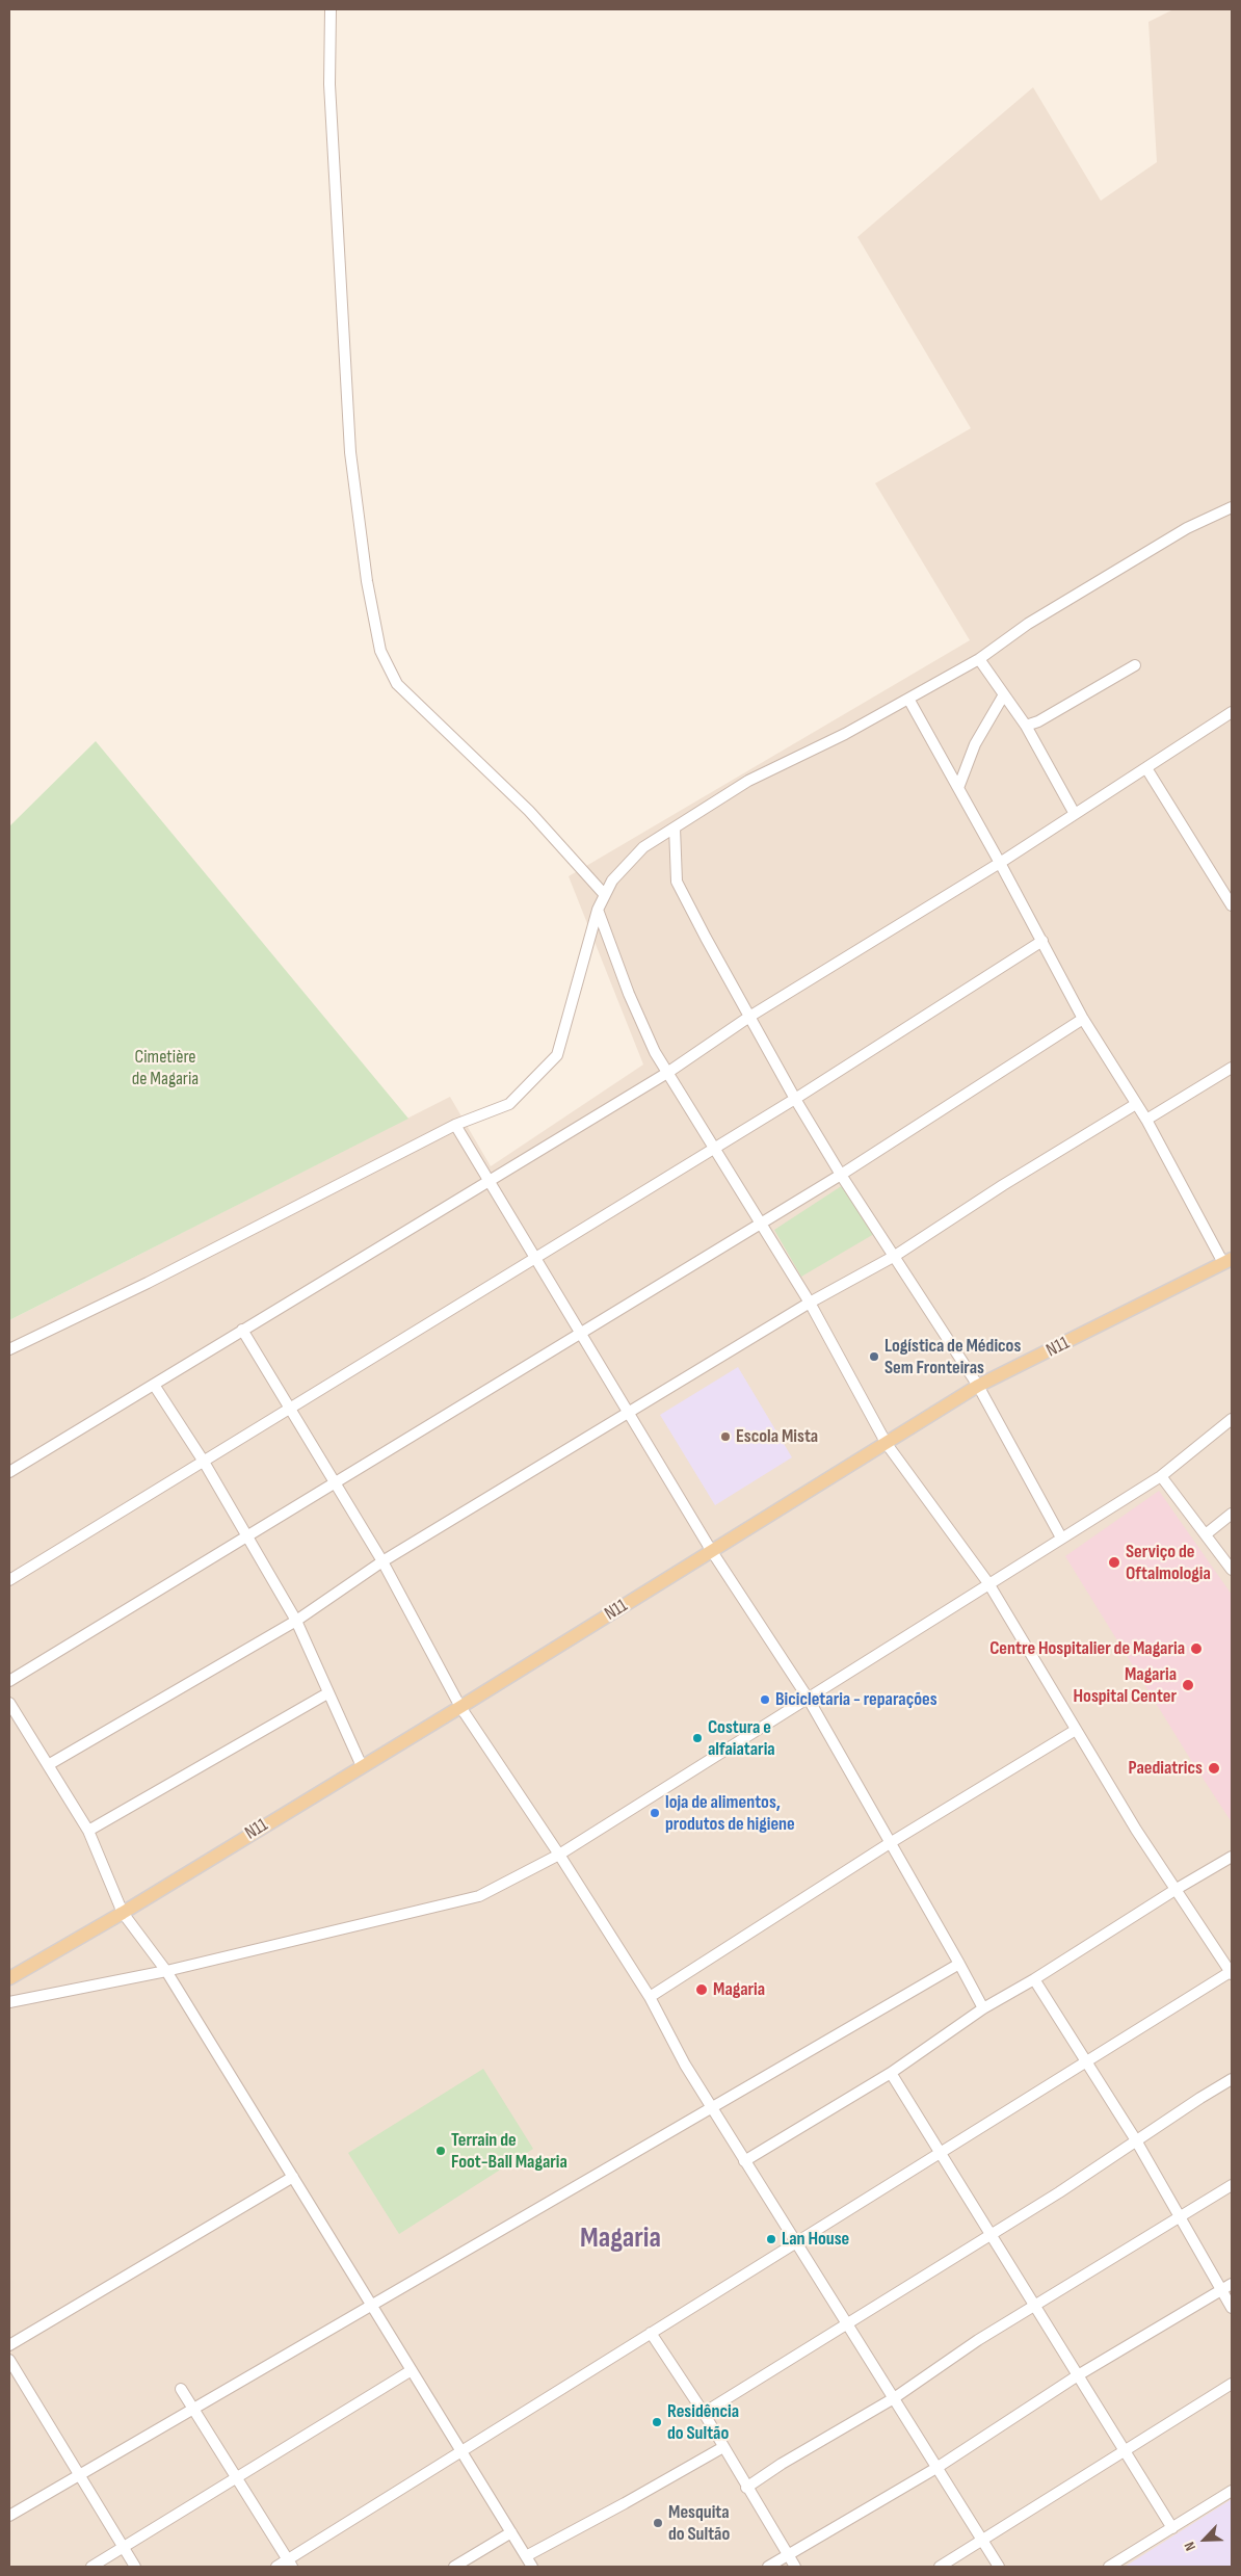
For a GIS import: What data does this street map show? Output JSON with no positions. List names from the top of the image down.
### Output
{
  "streets": {
    "main road": ["N11"]
  },
  "districts": ["Magaria"],
  "parks": ["Cimetière de Magaria"],
  "places": [
    "Logística de Médicos Sem Fronteiras",
    "Escola Mista",
    "Serviço de Oftalmologia",
    "Centre Hospitalier de Magaria",
    "Magaria Hospital Center",
    "Bicicletaria - reparações",
    "Costura e alfaiataria",
    "Paediatrics",
    "loja de alimentos, produtos de higiene",
    "Magaria",
    "Terrain de Foot-Ball Magaria",
    "Lan House",
    "Residência do Sultão",
    "Mesquita do Sultão"
  ],
  "north": "bottom left"
}
